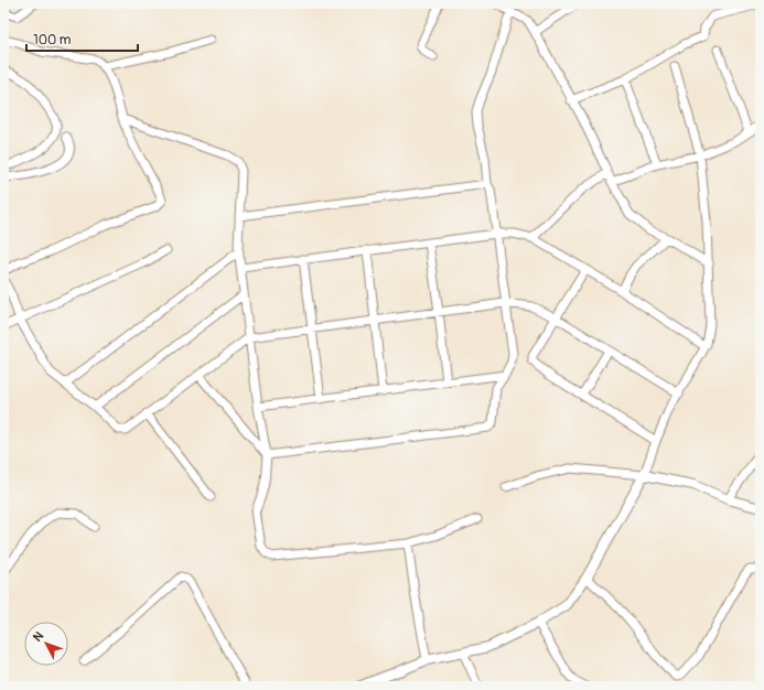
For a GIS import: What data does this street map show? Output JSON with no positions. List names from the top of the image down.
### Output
{
  "scale_bar": "100 m",
  "north": "top left"
}
